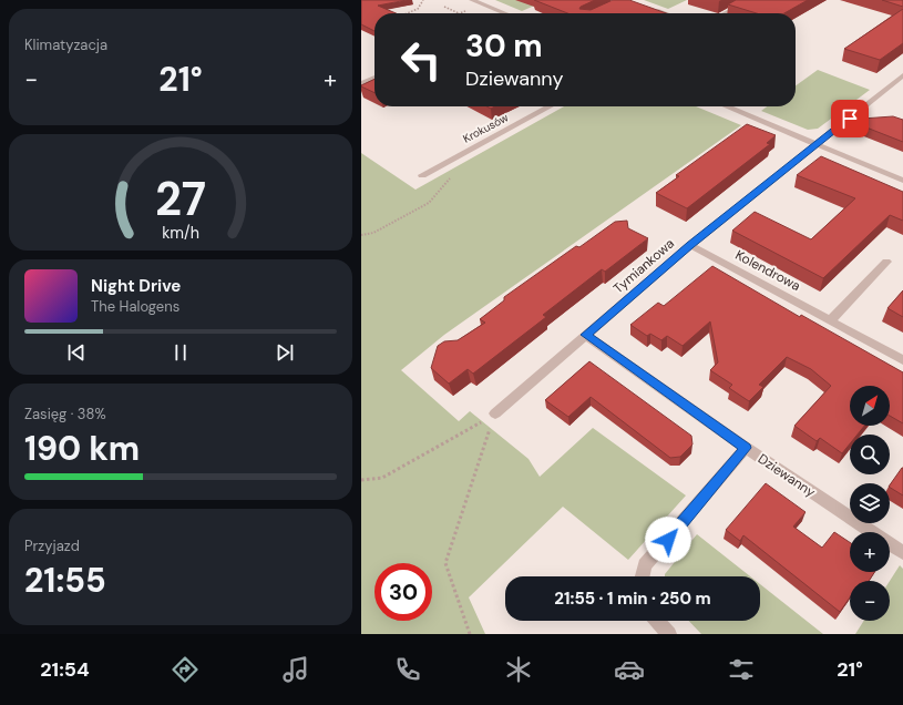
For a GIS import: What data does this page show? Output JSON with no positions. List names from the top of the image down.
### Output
{
  "streets": {
    "street": [
      "Krokusów",
      "Tymiankowa",
      "Kolendrowa",
      "Dziewanny"
    ]
  },
  "crossings": [
    ["Tymiankowa", "Kolendrowa"],
    ["Tymiankowa", "Dziewanny"]
  ],
  "north": "top right",
  "page": {
    "tile": [
      "Klimatyzacja",
      ["Zasięg · 38%", "190 km"],
      ["Przyjazd", "21:55"]
    ],
    "turn": ["30 m", "Dziewanny"],
    "heat": ["−", "21°", "+"],
    "song": ["Night Drive", "The Halogens"],
    "map_buttons": ["+", "−"],
    "limit": "30",
    "trip": "21:55 · 1 min · 250 m",
    "tabs": ["21:54", "21°"],
    "gauge": ["27", "km/h"]
  }
}
